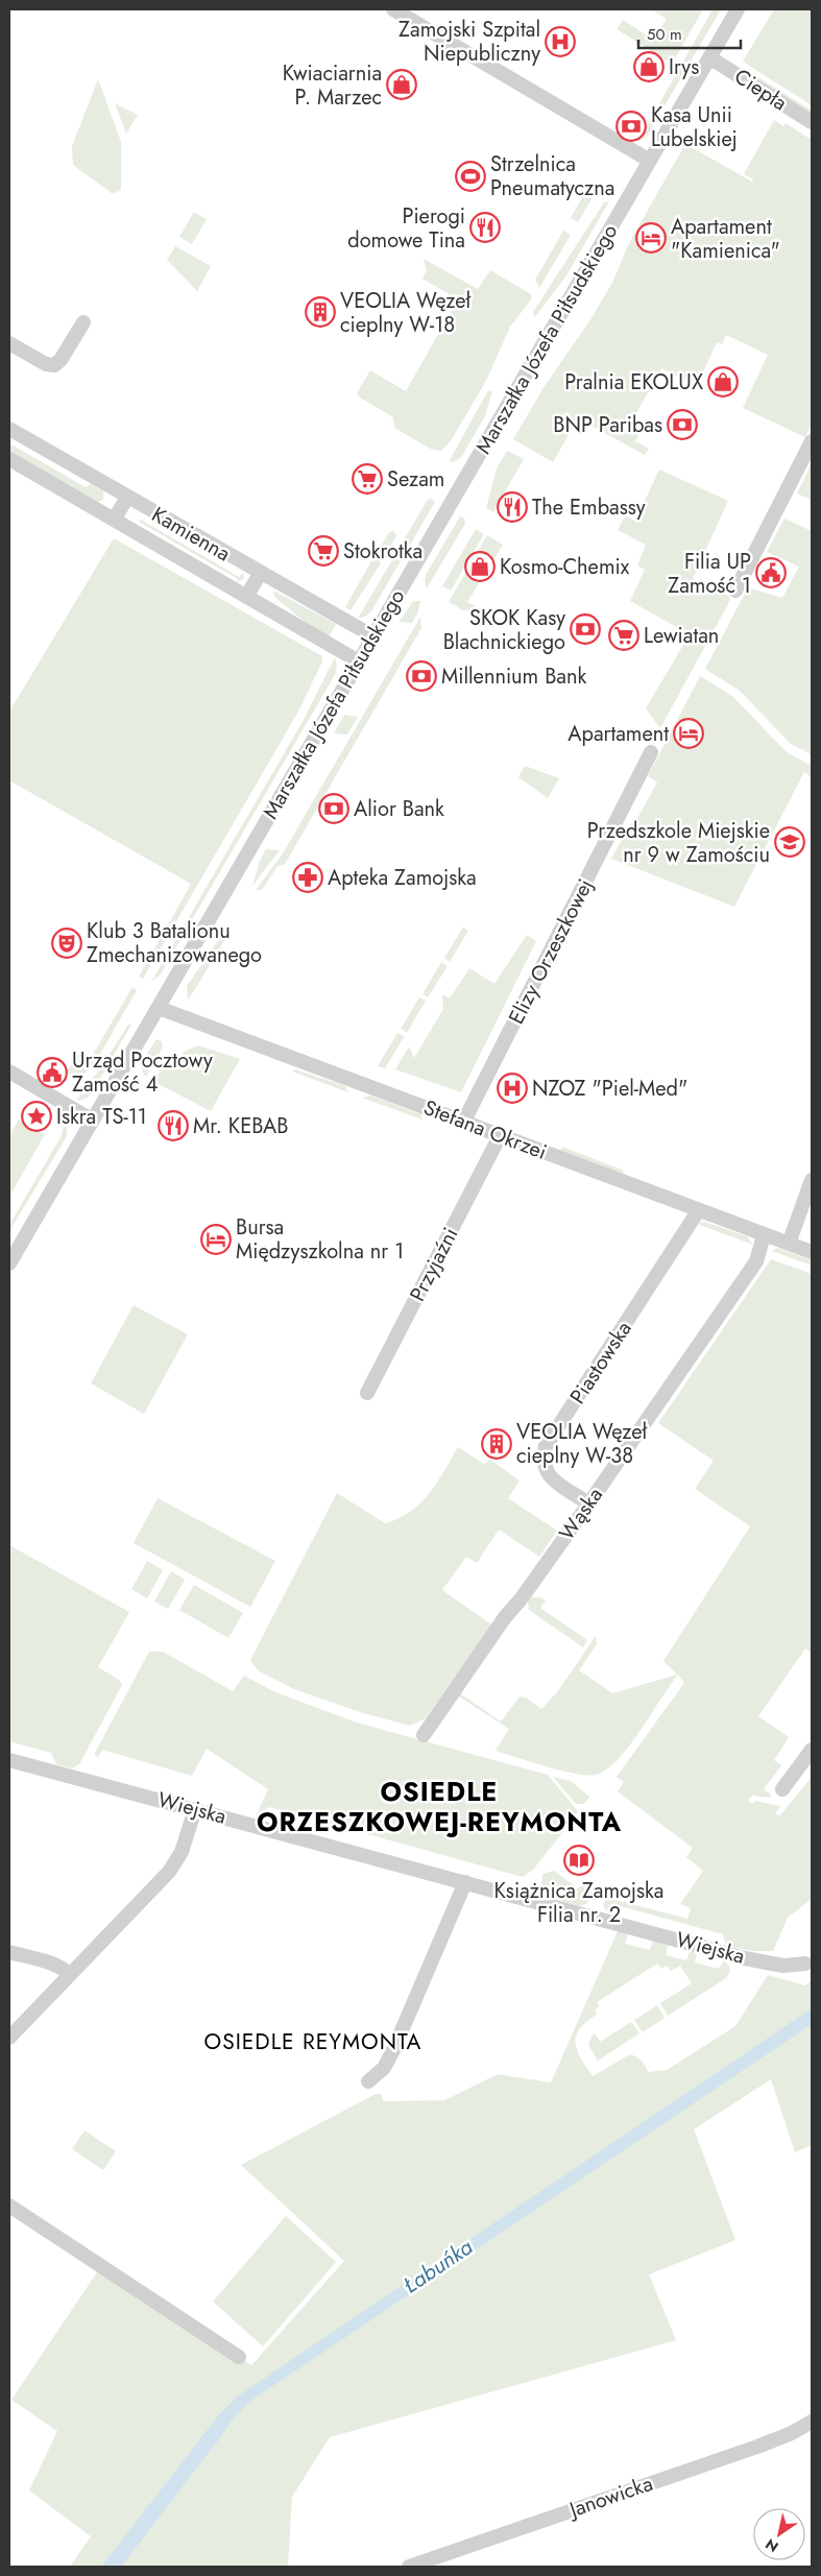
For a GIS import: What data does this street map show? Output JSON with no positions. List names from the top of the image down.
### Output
{
  "streets": {
    "street": [
      "Ciepła",
      "Marszałka Józefa Piłsudskiego",
      "Kamienna",
      "Elizy Orzeszkowej",
      "Stefana Okrzei",
      "Przyjaźni",
      "Piastowska",
      "Wąska",
      "Wiejska",
      "Janowicka"
    ]
  },
  "crossings": [
    ["Ciepła", "Marszałka Józefa Piłsudskiego"],
    ["Marszałka Józefa Piłsudskiego", "Kamienna"],
    ["Marszałka Józefa Piłsudskiego", "Stefana Okrzei"],
    ["Elizy Orzeszkowej", "Stefana Okrzei"],
    ["Stefana Okrzei", "Przyjaźni"],
    ["Stefana Okrzei", "Piastowska"],
    ["Stefana Okrzei", "Wąska"],
    ["Piastowska", "Wąska"]
  ],
  "districts": ["OSIEDLE ORZESZKOWEJ-REYMONTA", "OSIEDLE REYMONTA"],
  "water": ["Łabuńka"],
  "places": {
    "hospital": ["Zamojski Szpital Niepubliczny", "NZOZ \"Piel-Med\""],
    "shop": [
      "Irys",
      "Kwiaciarnia P. Marzec",
      "Pralnia EKOLUX",
      "Kosmo-Chemix"
    ],
    "bank": [
      "Kasa Unii Lubelskiej",
      "BNP Paribas",
      "SKOK Kasy Blachnickiego",
      "Millennium Bank",
      "Alior Bank"
    ],
    "sports": ["Strzelnica Pneumatyczna"],
    "restaurant": ["Pierogi domowe Tina", "The Embassy", "Mr. KEBAB"],
    "hotel": ["Apartament \"Kamienica\"", "Apartament", "Bursa Międzyszkolna nr 1"],
    "building": ["VEOLIA Węzeł cieplny W-18", "VEOLIA Węzeł cieplny W-38"],
    "supermarket": ["Sezam", "Stokrotka", "Lewiatan"],
    "public building": ["Filia UP Zamość 1", "Urząd Pocztowy Zamość 4"],
    "school or university": ["Przedszkole Miejskie nr 9 w Zamościu"],
    "pharmacy": ["Apteka Zamojska"],
    "theatre": ["Klub 3 Batalionu Zmechanizowanego"],
    "place": ["Iskra TS-11"],
    "library": ["Książnica Zamojska Filia nr. 2"]
  },
  "scale_bar": "50 m",
  "north": "bottom left"
}
